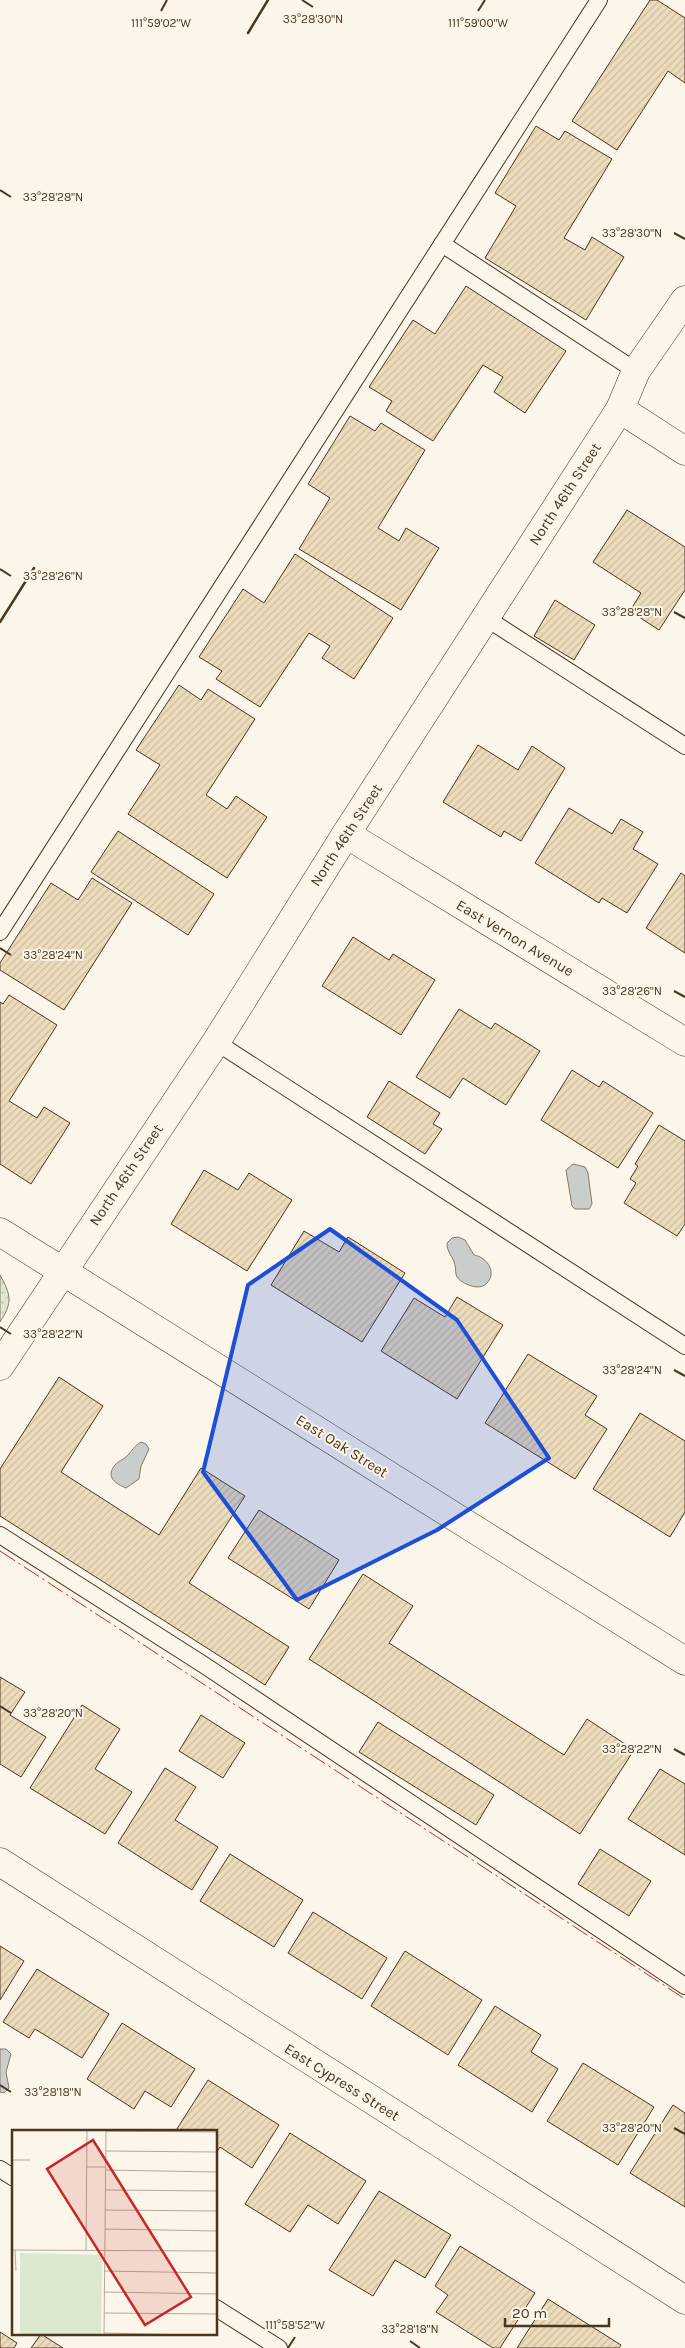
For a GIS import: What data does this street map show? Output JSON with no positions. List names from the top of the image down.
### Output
{
  "streets": {
    "street": [
      "North 46th Street",
      "East Vernon Avenue",
      "East Oak Street",
      "East Cypress Street"
    ]
  },
  "crossings": [
    ["North 46th Street", "East Vernon Avenue"],
    ["North 46th Street", "East Oak Street"]
  ],
  "scale_bar": "20 m",
  "coordinates": [
    "33°28'30\"N",
    "111°59'02\"W",
    "111°59'00\"W",
    "33°28'28\"N",
    "33°28'26\"N",
    "33°28'24\"N",
    "33°28'22\"N",
    "33°28'20\"N",
    "33°28'18\"N",
    "111°58'52\"W"
  ]
}
